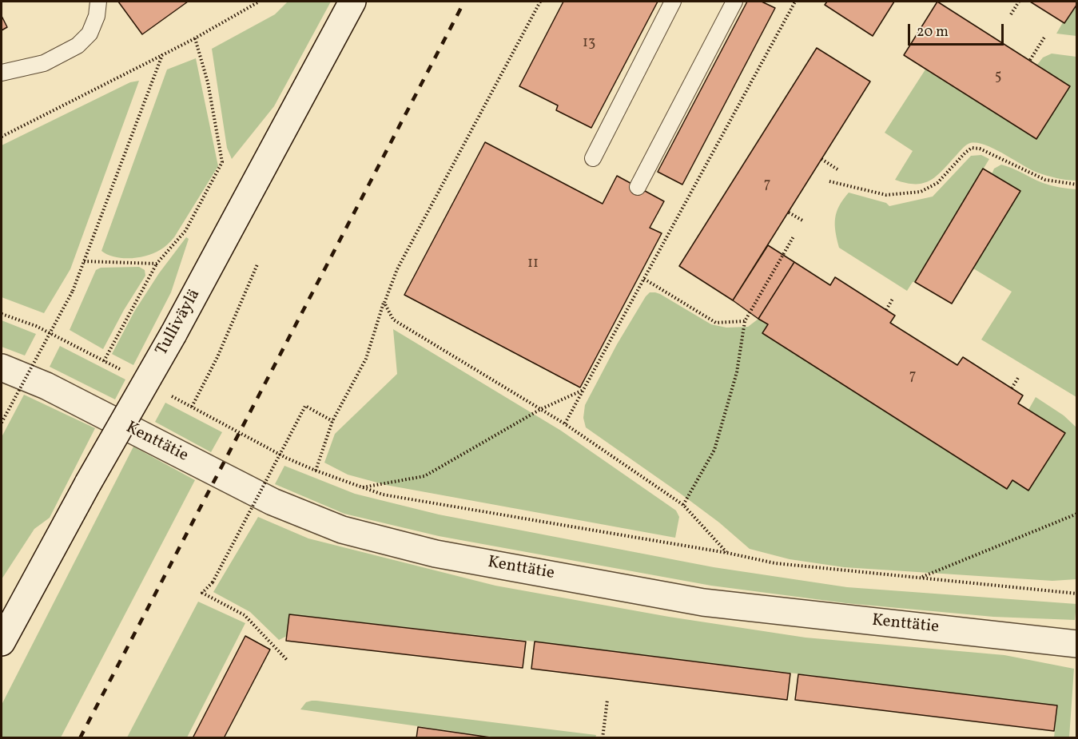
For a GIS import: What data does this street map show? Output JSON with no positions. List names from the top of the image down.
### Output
{
  "streets": {
    "street": ["Tulliväylä", "Kenttätie"]
  },
  "house_numbers": [
    "13",
    "5",
    "7",
    "11",
    "7"
  ],
  "scale_bar": "20 m"
}
